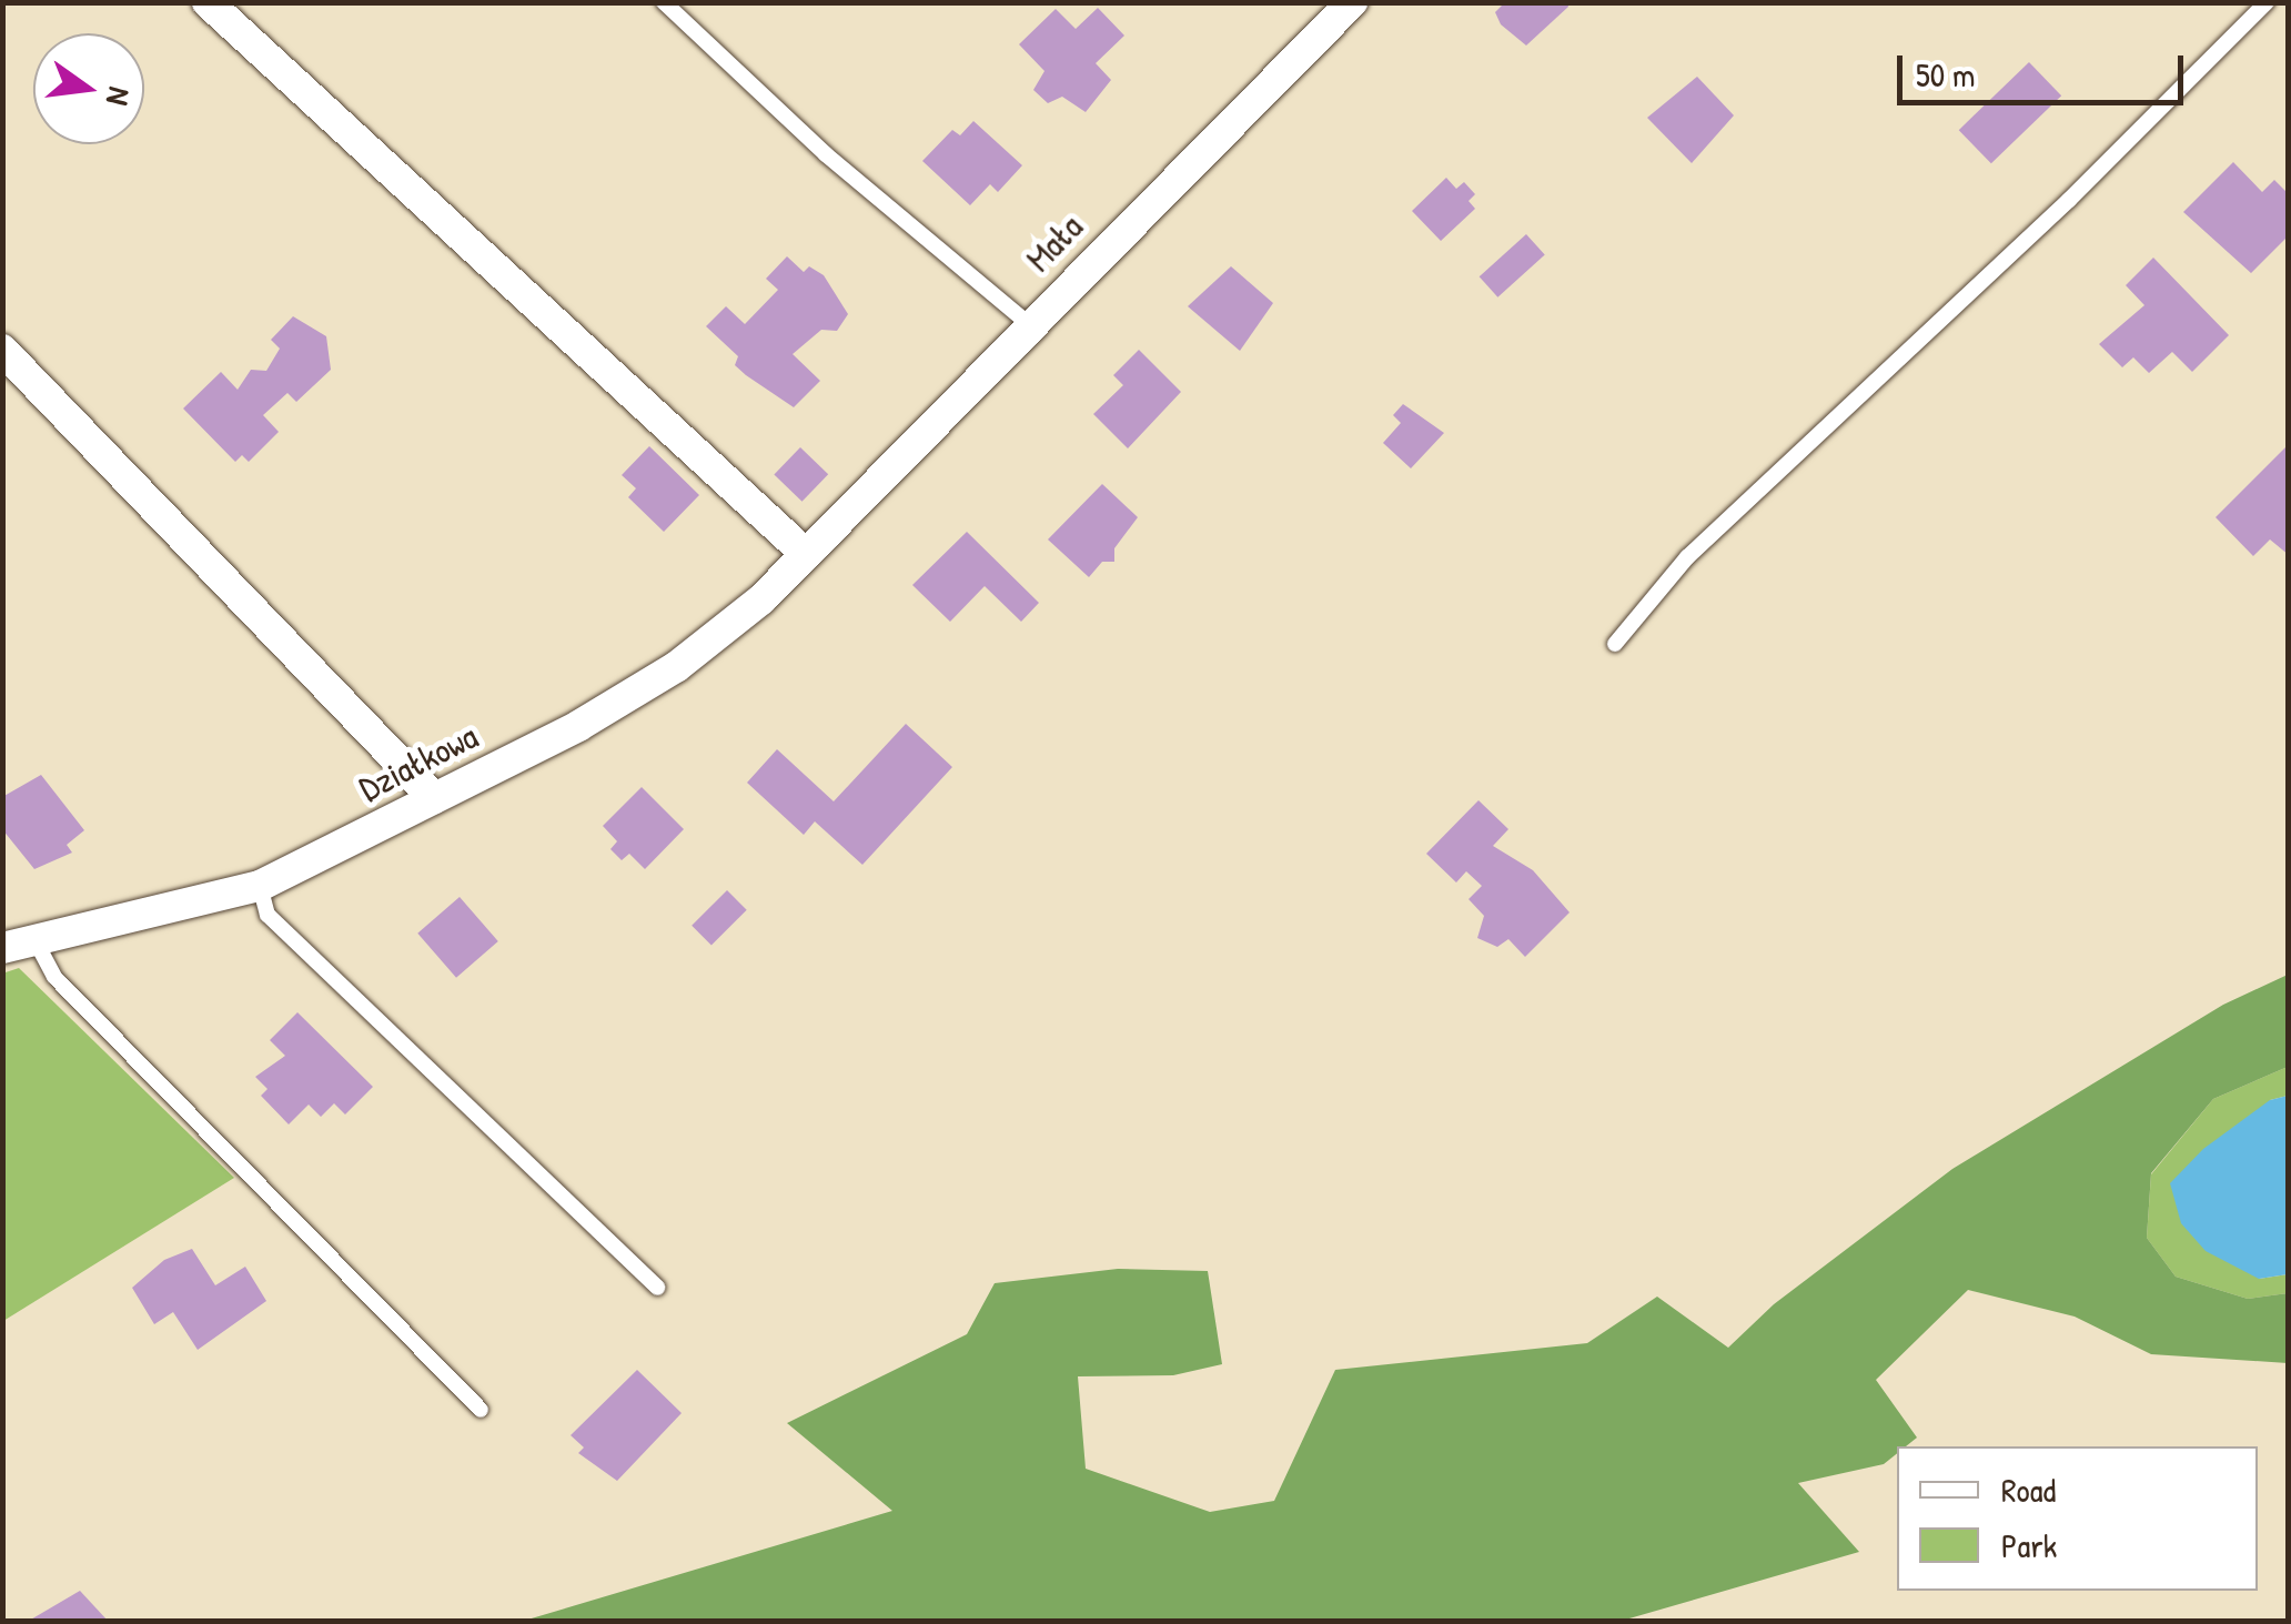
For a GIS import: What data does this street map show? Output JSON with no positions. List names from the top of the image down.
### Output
{
  "streets": {
    "street": ["Mała", "Działkowa"]
  },
  "crossings": [
    ["Mała", "Działkowa"]
  ],
  "legend": ["Road", "Park"],
  "scale_bar": "50 m",
  "north": "right"
}
